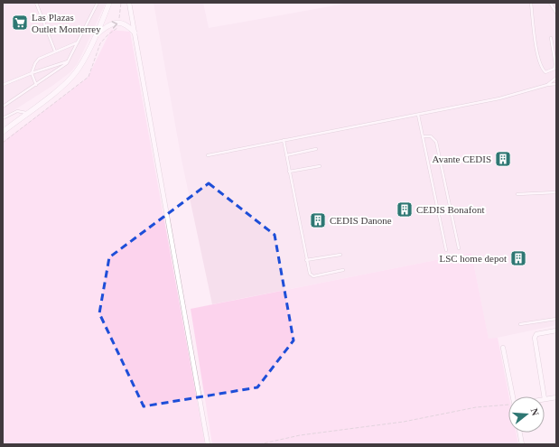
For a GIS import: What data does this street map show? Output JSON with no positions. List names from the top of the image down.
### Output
{
  "places": {
    "supermarket": ["Las Plazas Outlet Monterrey"],
    "building": [
      "Avante CEDIS",
      "CEDIS Bonafont",
      "CEDIS Danone",
      "LSC home depot"
    ]
  },
  "north": "right"
}
